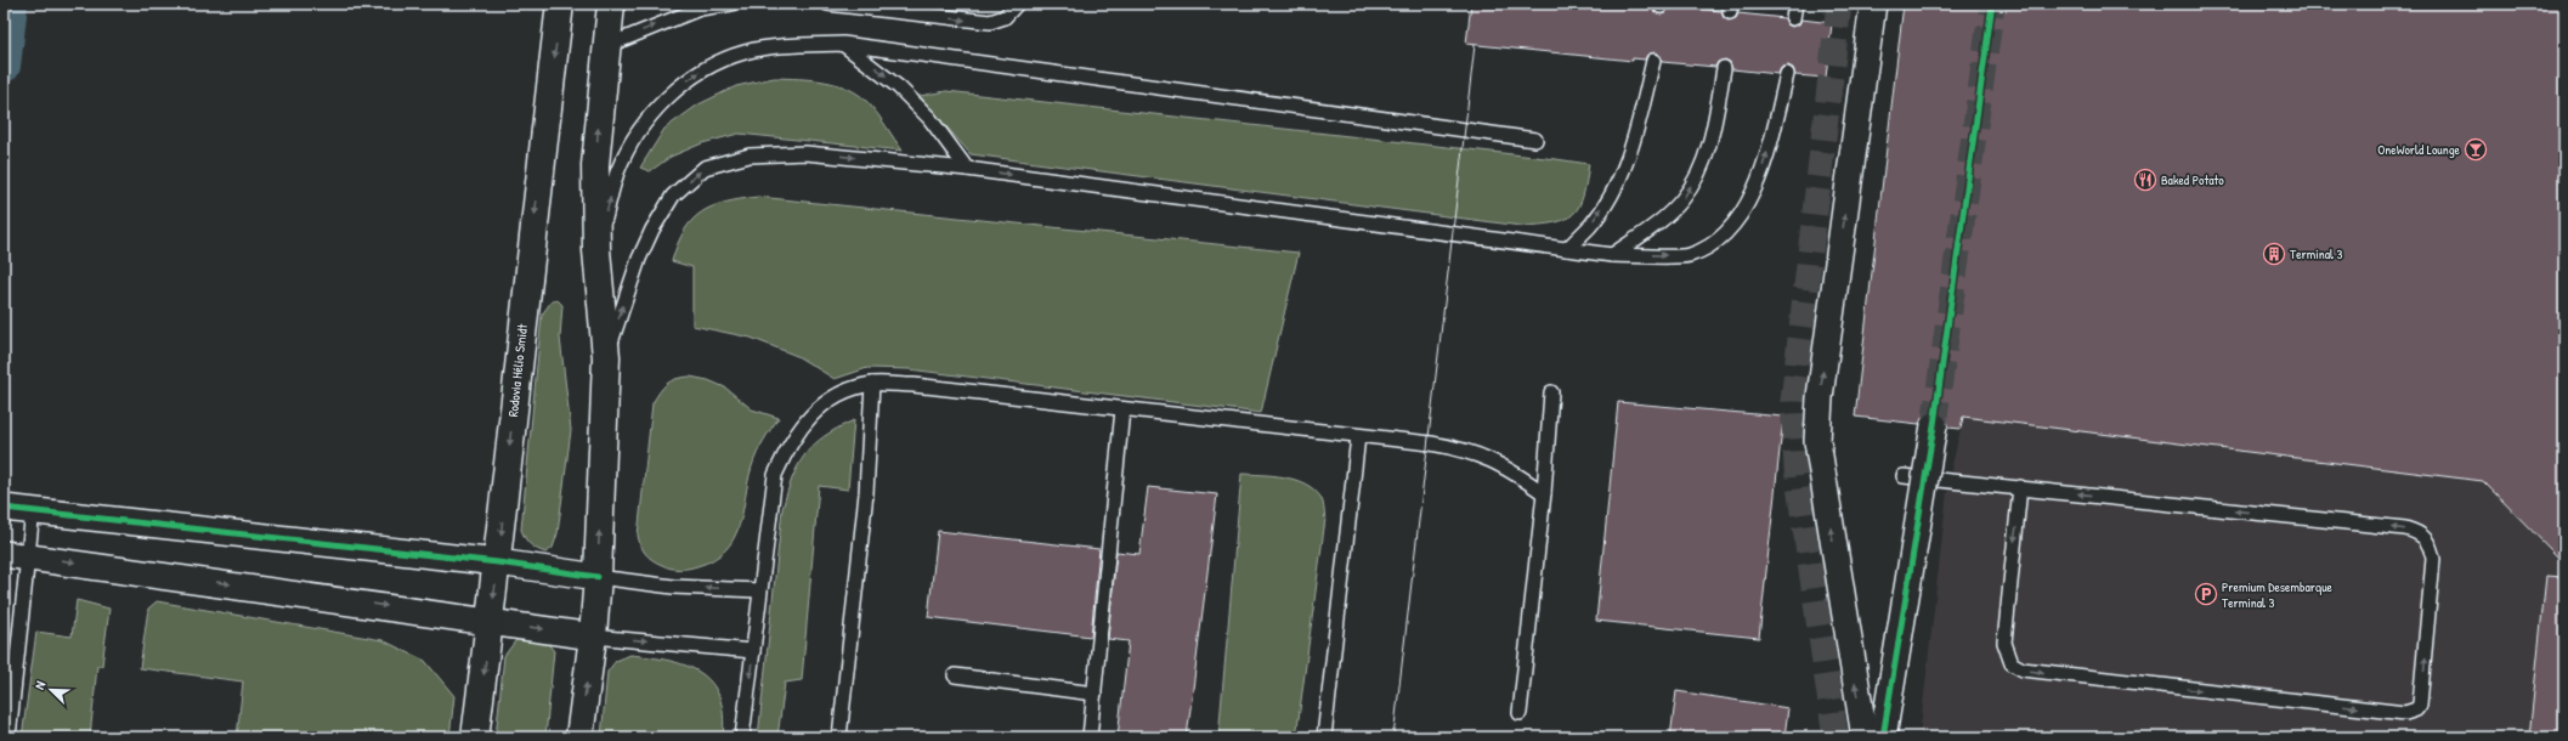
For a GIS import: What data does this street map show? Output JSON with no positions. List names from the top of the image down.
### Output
{
  "streets": {
    "main road": ["Rodovia Hélio Smidt"]
  },
  "places": {
    "bar": ["OneWorld Lounge"],
    "restaurant": ["Baked Potato"],
    "building": ["Terminal 3"],
    "parking": ["Premium Desembarque Terminal 3"]
  },
  "north": "top left"
}
